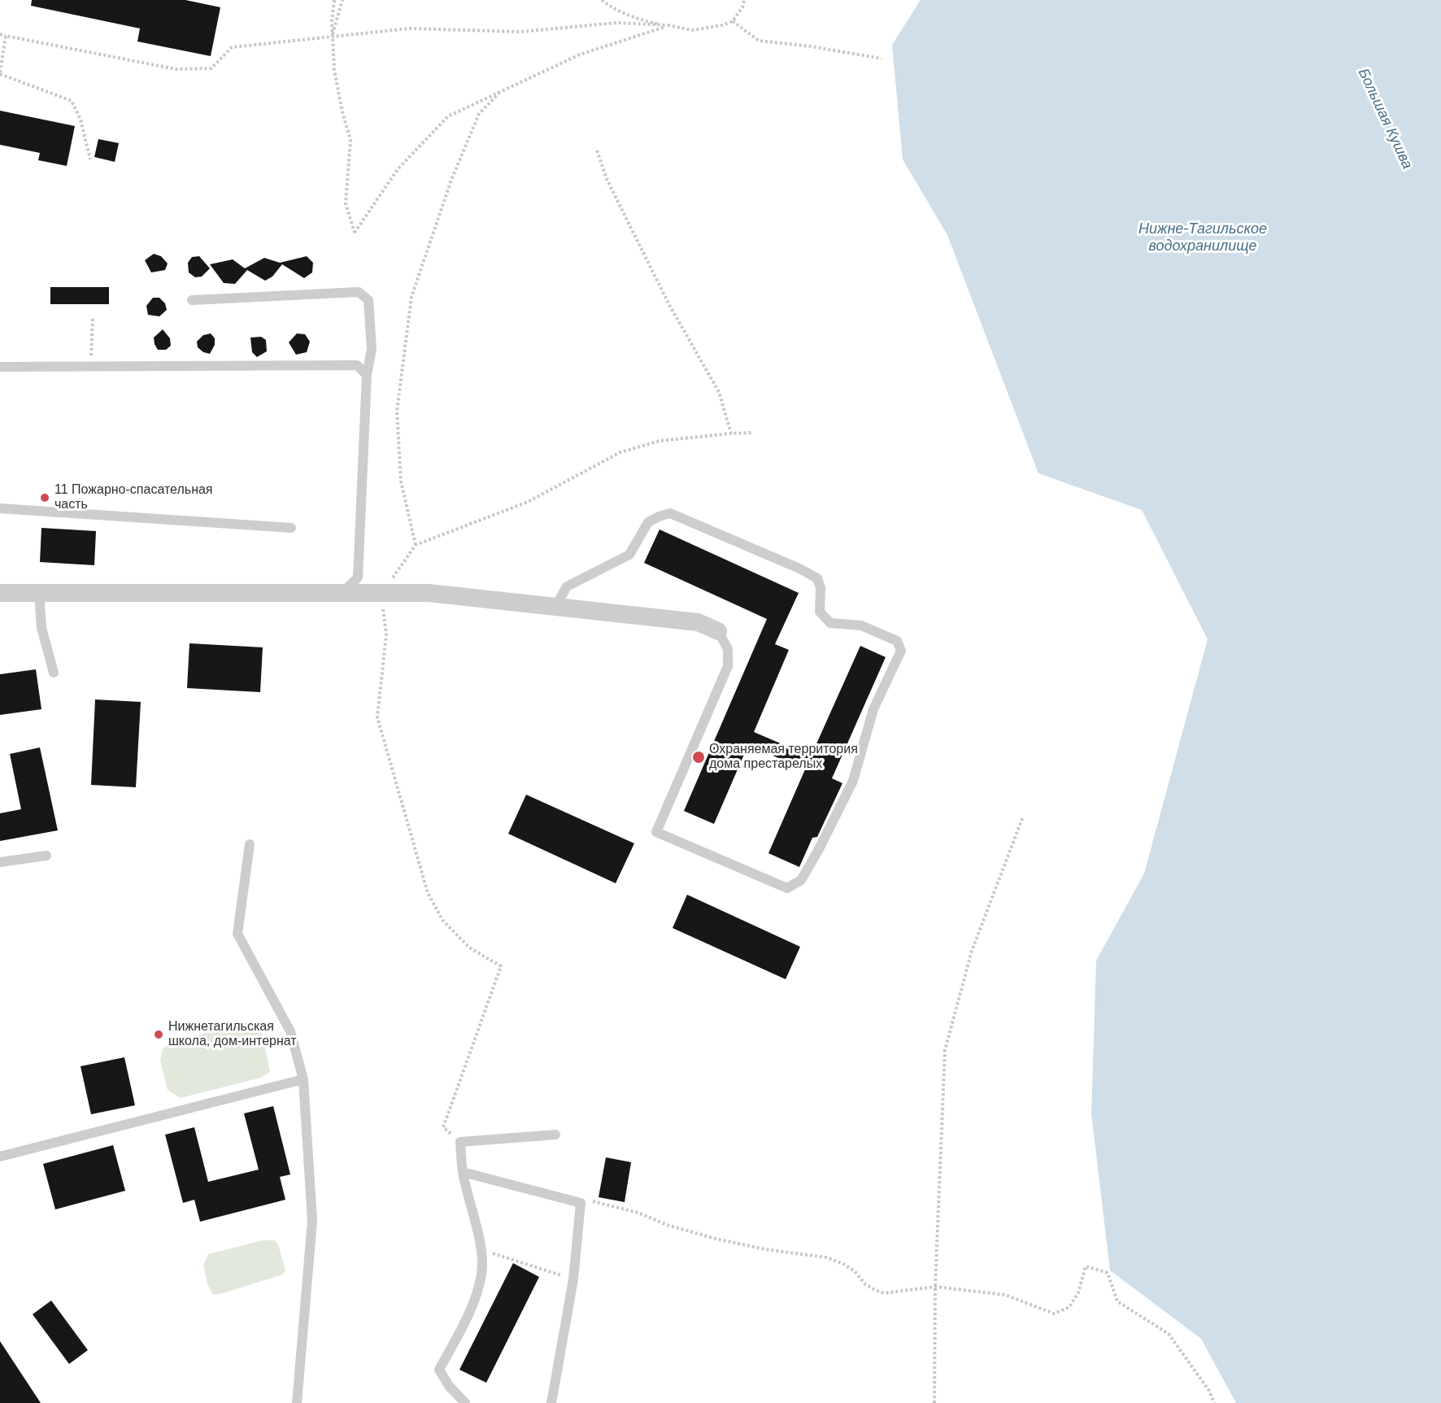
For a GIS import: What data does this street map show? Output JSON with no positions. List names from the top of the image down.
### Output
{
  "water": ["Большая Кушва", "Нижне-Тагильское водохранилище"],
  "places": ["11 Пожарно-спасательная часть", "Охраняемая территория дома престарелых", "Нижнетагильская школа, дом-интернат"]
}
